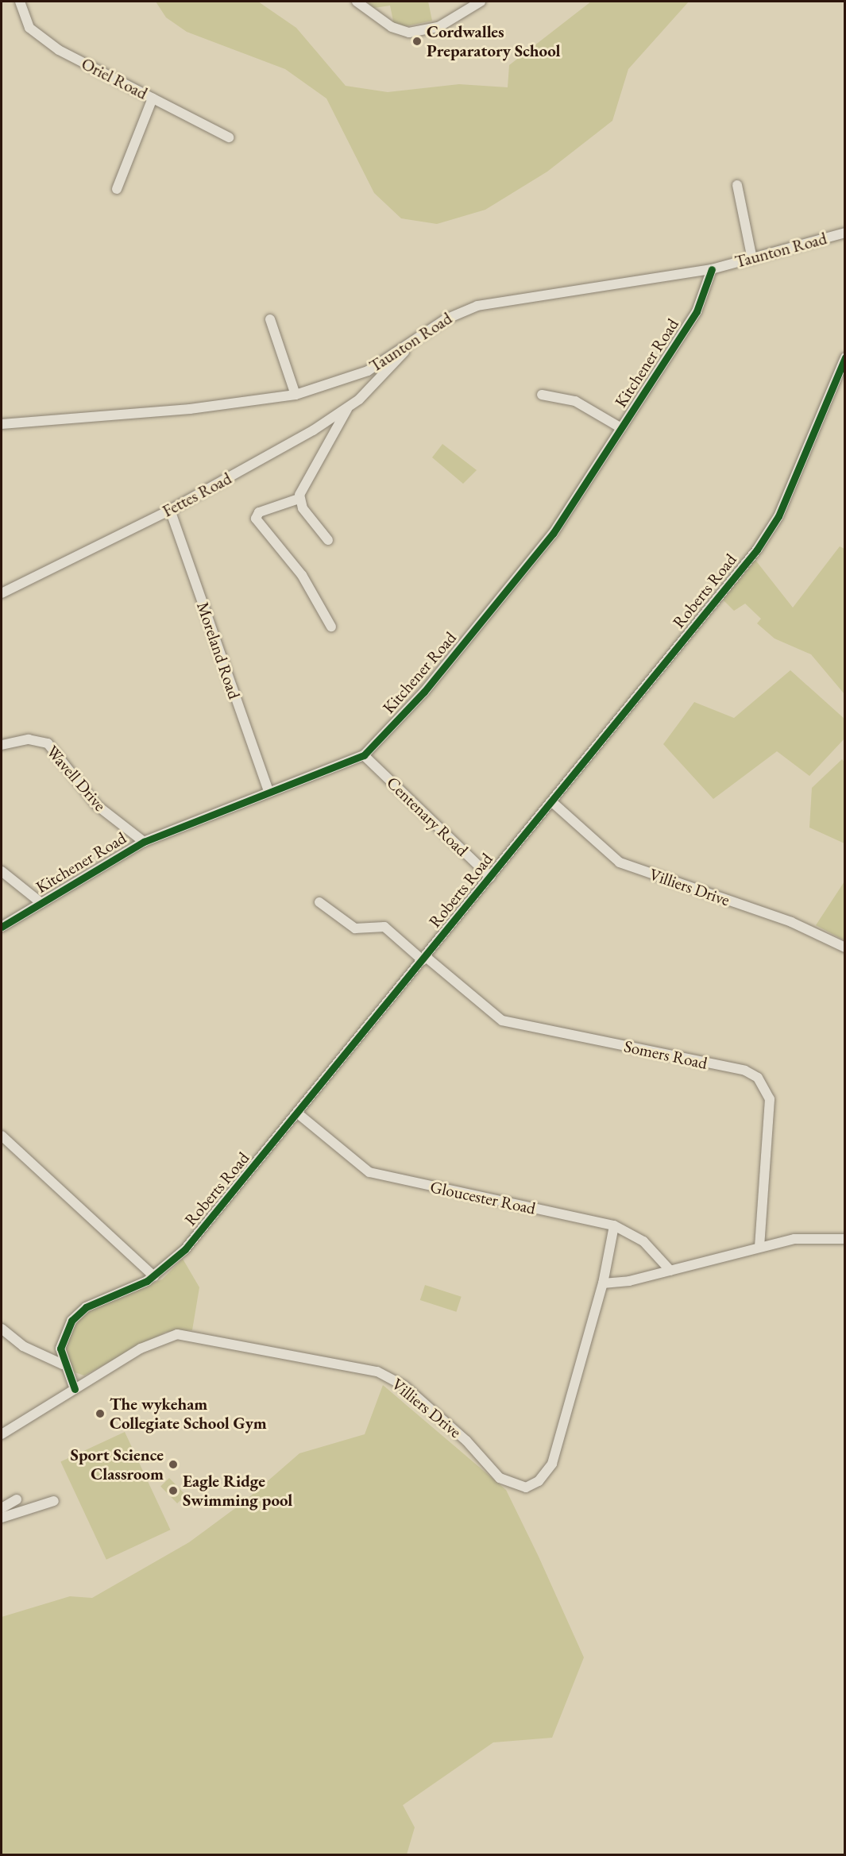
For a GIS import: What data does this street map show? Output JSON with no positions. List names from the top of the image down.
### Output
{
  "streets": {
    "street": [
      "Oriel Road",
      "Taunton Road",
      "Kitchener Road",
      "Fettes Road",
      "Roberts Road",
      "Moreland Road",
      "Wavell Drive",
      "Centenary Road",
      "Villiers Drive",
      "Somers Road",
      "Gloucester Road"
    ]
  },
  "crossings": [
    ["Taunton Road", "Kitchener Road"],
    ["Taunton Road", "Fettes Road"],
    ["Kitchener Road", "Moreland Road"],
    ["Kitchener Road", "Wavell Drive"],
    ["Kitchener Road", "Centenary Road"],
    ["Fettes Road", "Moreland Road"],
    ["Roberts Road", "Centenary Road"],
    ["Roberts Road", "Villiers Drive"],
    ["Roberts Road", "Somers Road"],
    ["Roberts Road", "Gloucester Road"],
    ["Villiers Drive", "Gloucester Road"]
  ],
  "places": [
    "Cordwalles Preparatory School",
    "The wykeham Collegiate School Gym",
    "Sport Science Classroom",
    "Eagle Ridge Swimming pool"
  ]
}
